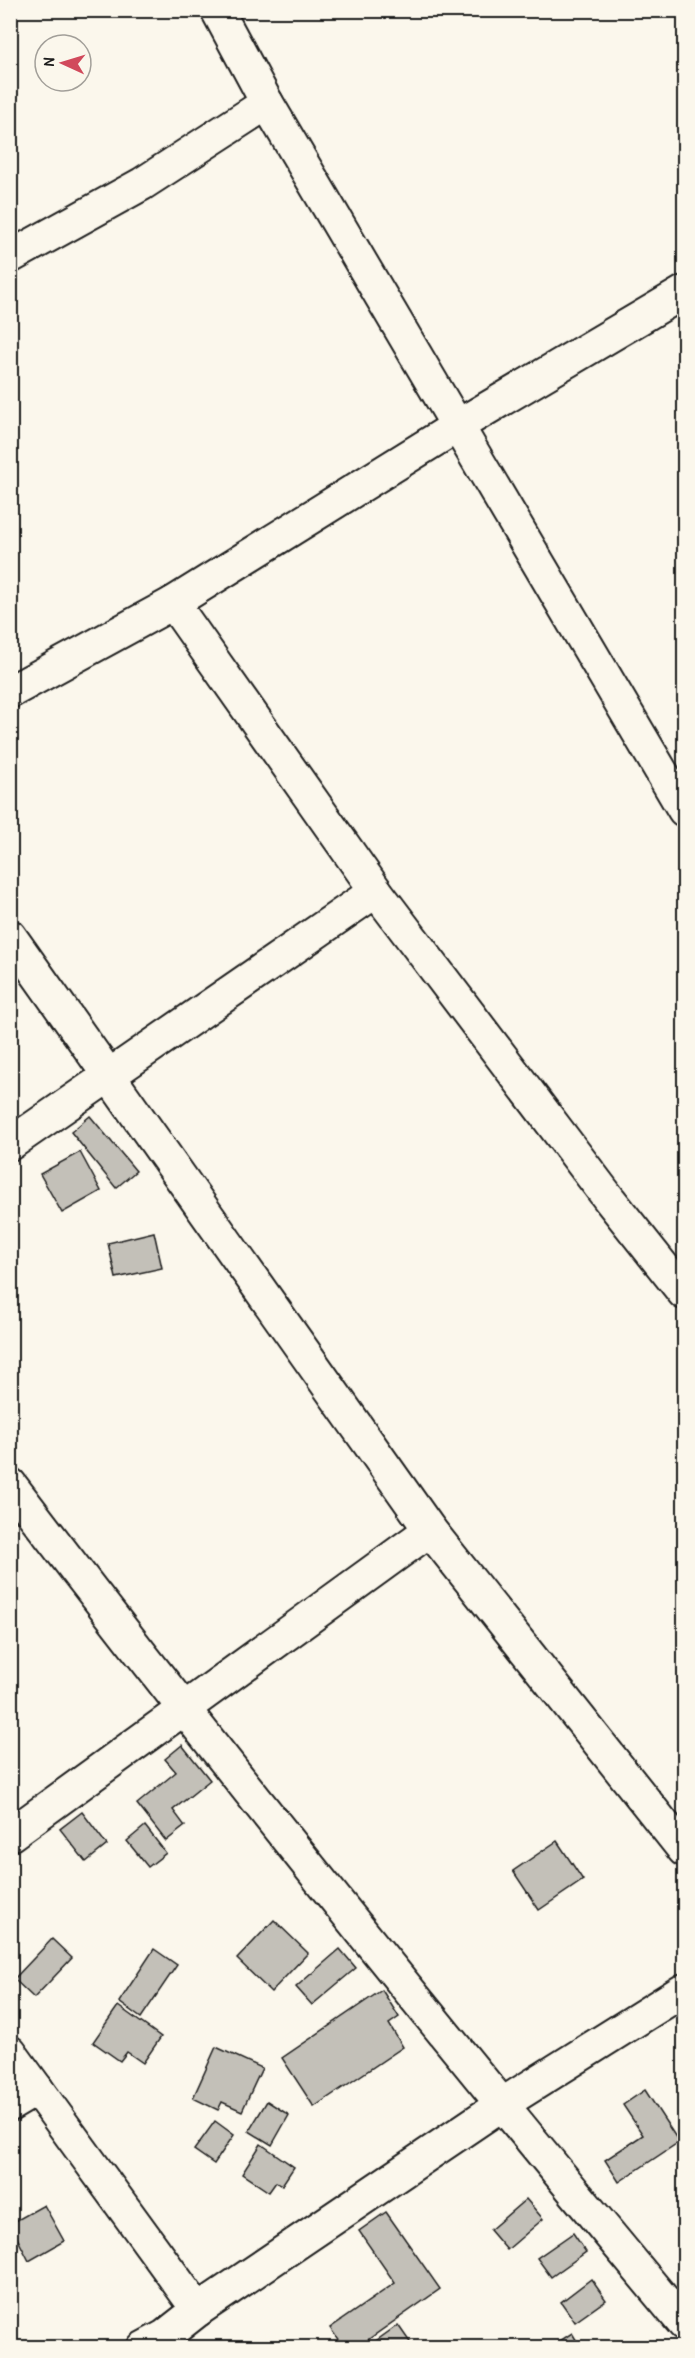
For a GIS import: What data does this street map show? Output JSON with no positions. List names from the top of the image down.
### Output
{
  "north": "left"
}
